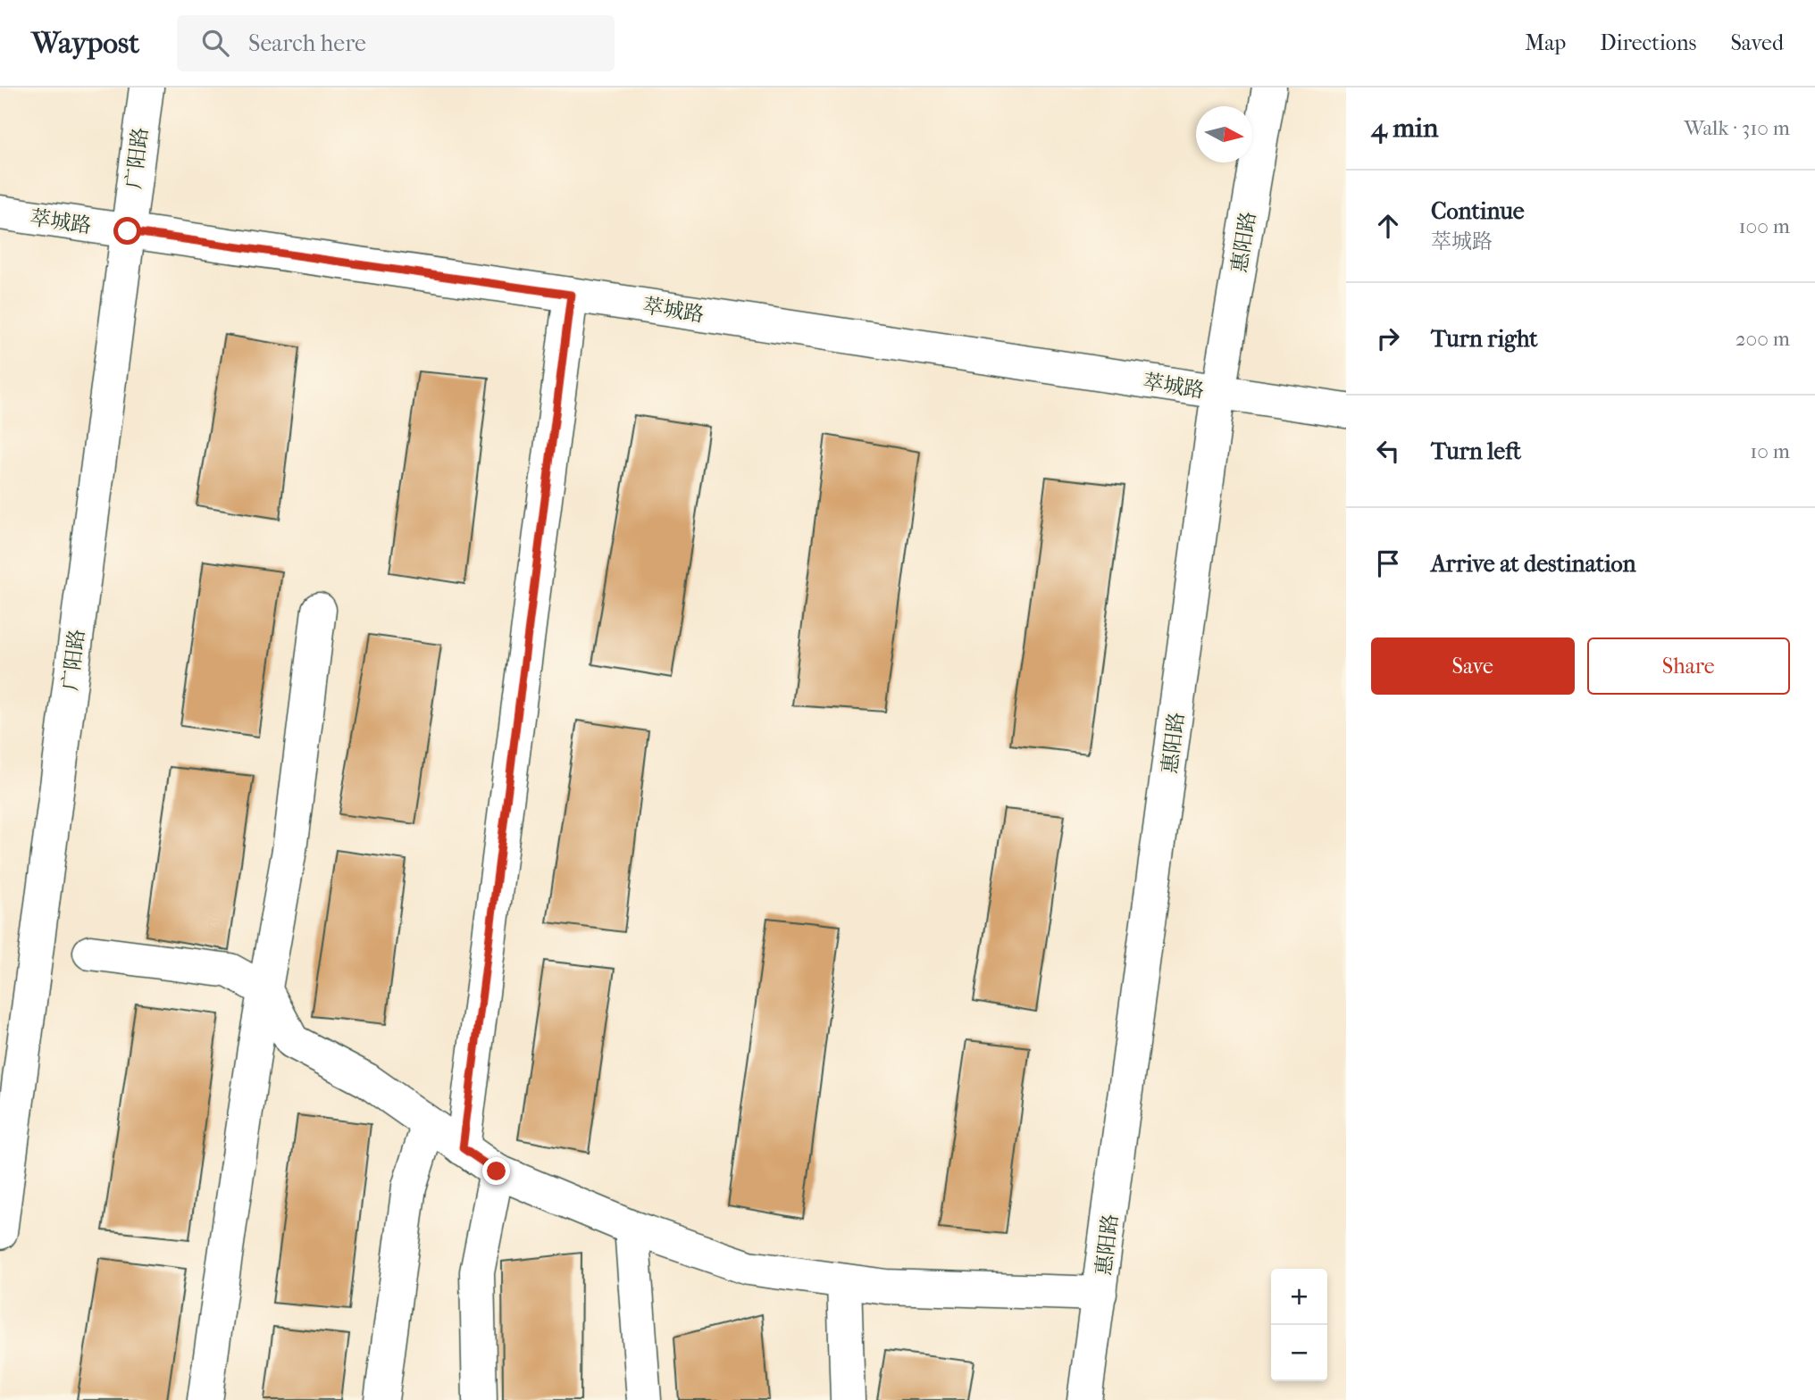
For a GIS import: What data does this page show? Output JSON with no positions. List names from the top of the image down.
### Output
{
  "streets": {
    "street": ["广阳路", "萃城路", "惠阳路"]
  },
  "crossings": [
    ["广阳路", "萃城路"],
    ["萃城路", "惠阳路"]
  ],
  "north": "right",
  "page": {
    "header": "Waypost",
    "search": "Search here",
    "nav": ["Map", "Directions", "Saved"],
    "heading": ["4 min", "Walk · 310 m"],
    "list": [
      ["Continue", "萃城路", "100 m"],
      ["Turn right", "200 m"],
      ["Turn left", "10 m"],
      "Arrive at destination"
    ],
    "buttons": ["Save", "Share"],
    "map_buttons": ["+", "−"]
  }
}
